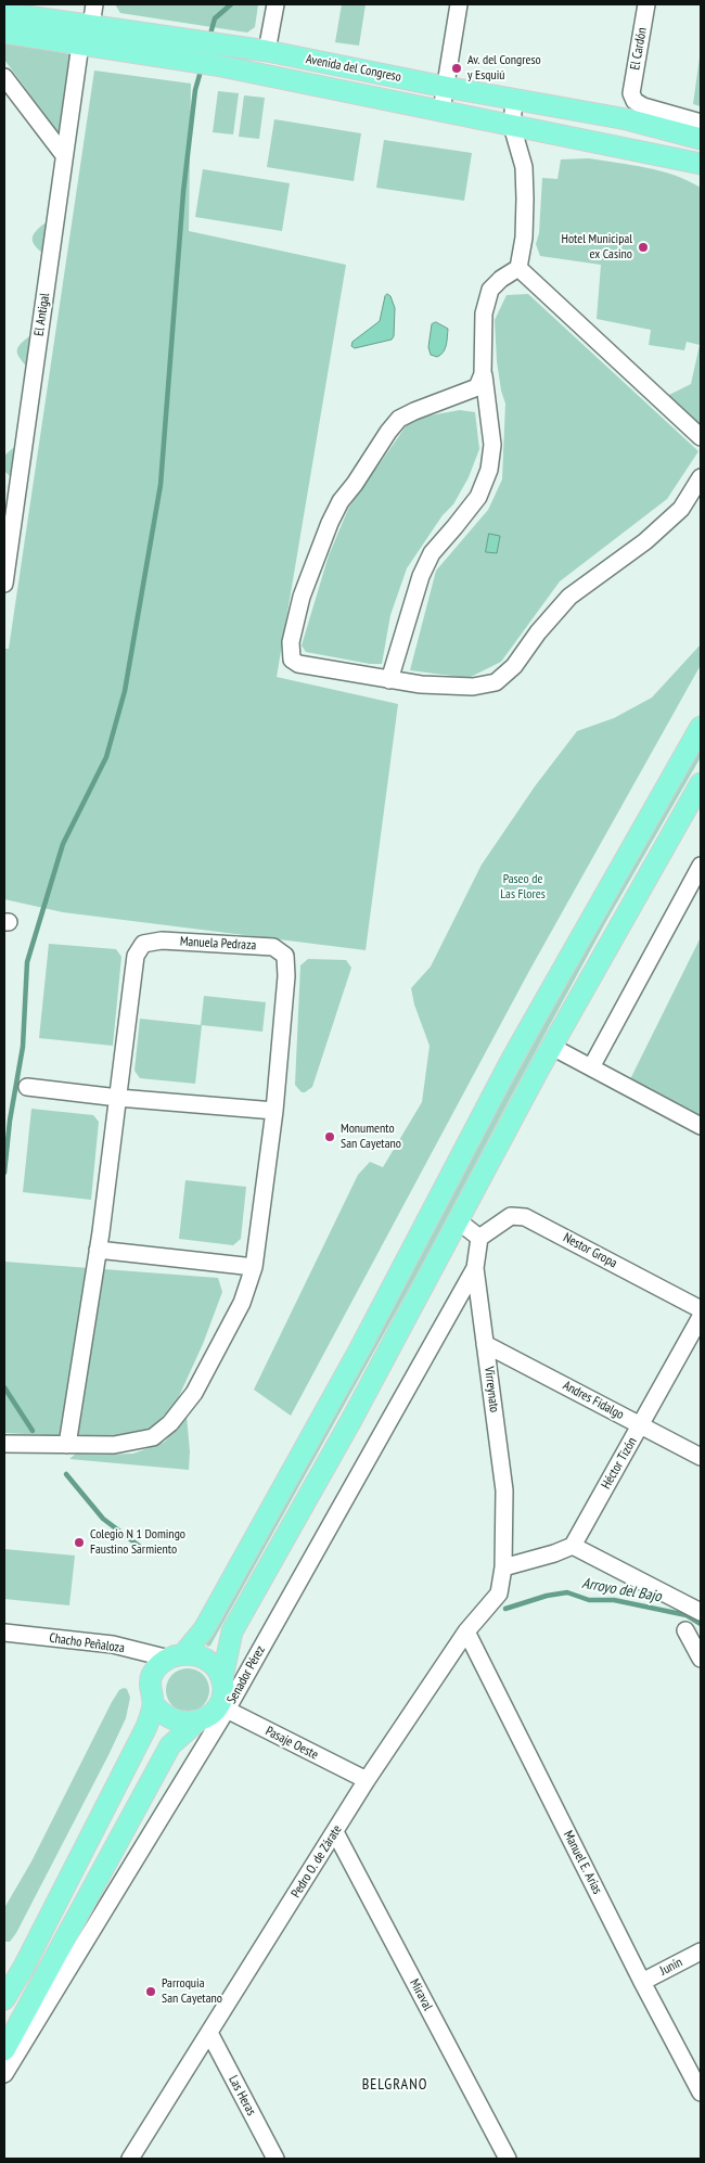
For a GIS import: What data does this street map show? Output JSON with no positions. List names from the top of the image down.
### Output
{
  "streets": {
    "main road": ["Avenida del Congreso"],
    "street": [
      "El Cardón",
      "El Antigal",
      "Manuela Pedraza",
      "Nestor Gropa",
      "Virreynato",
      "Andres Fidalgo",
      "Héctor Tizón",
      "Chacho Peñaloza",
      "Senador Pérez",
      "Pasaje Oeste",
      "Pedro O. de Zárate",
      "Manuel E. Arias",
      "Junín",
      "Miraval",
      "Las Heras"
    ]
  },
  "crossings": [
    ["Avenida del Congreso", "El Antigal"],
    ["Nestor Gropa", "Virreynato"],
    ["Virreynato", "Andres Fidalgo"],
    ["Virreynato", "Senador Pérez"],
    ["Virreynato", "Pedro O. de Zárate"],
    ["Andres Fidalgo", "Héctor Tizón"],
    ["Chacho Peñaloza", "Senador Pérez"],
    ["Chacho Peñaloza", "Pasaje Oeste"],
    ["Senador Pérez", "Pasaje Oeste"],
    ["Pasaje Oeste", "Pedro O. de Zárate"],
    ["Pedro O. de Zárate", "Manuel E. Arias"],
    ["Pedro O. de Zárate", "Miraval"],
    ["Pedro O. de Zárate", "Las Heras"],
    ["Manuel E. Arias", "Junín"]
  ],
  "districts": ["BELGRANO"],
  "water": ["Arroyo del Bajo"],
  "parks": ["Paseo de Las Flores"],
  "places": [
    "Av. del Congreso y Esquiú",
    "Hotel Municipal ex Casino",
    "Monumento San Cayetano",
    "Colegio N 1 Domingo Faustino Sarmiento",
    "Parroquia San Cayetano"
  ]
}
